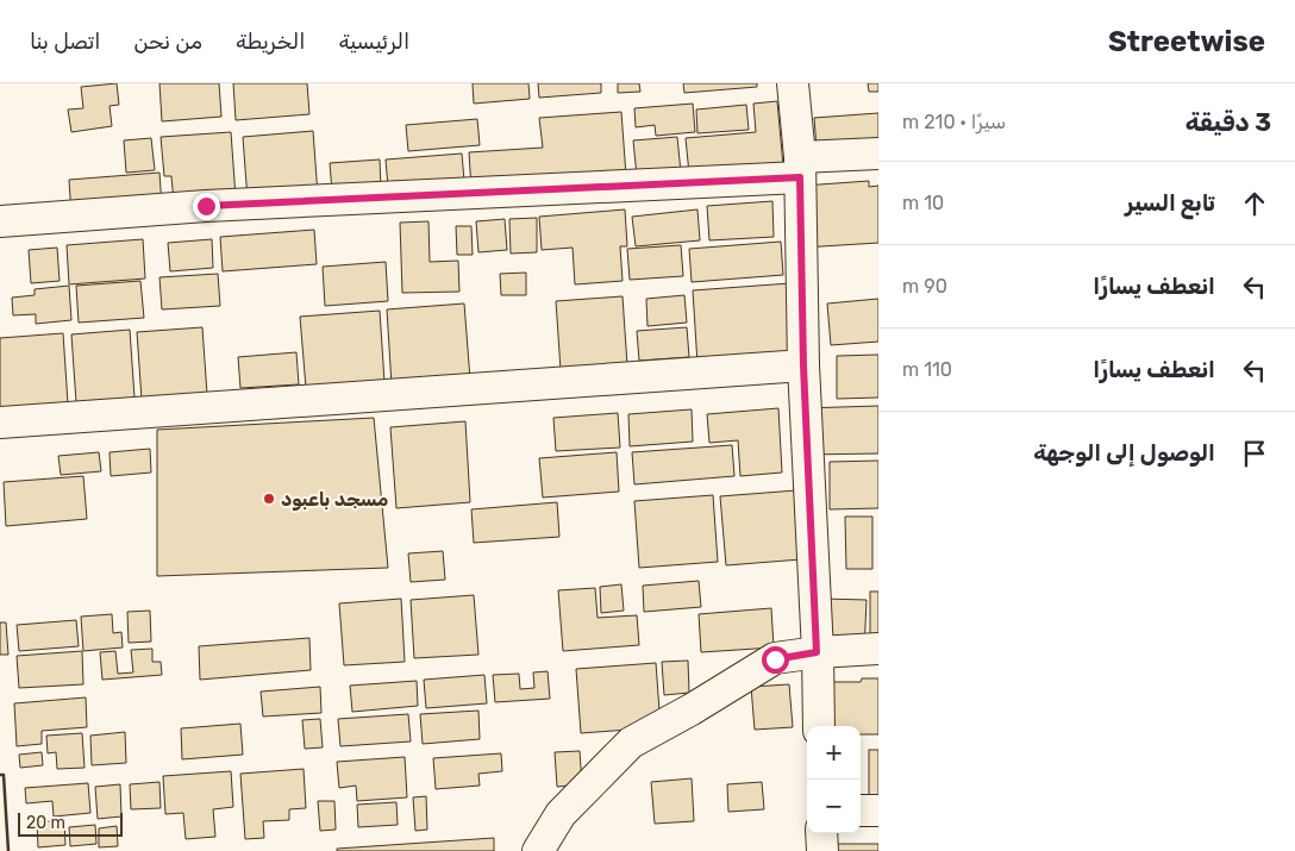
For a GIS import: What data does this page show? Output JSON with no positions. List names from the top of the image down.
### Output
{
  "places": ["مسجد باعبود"],
  "scale_bar": "20 m",
  "page": {
    "header": "Streetwise",
    "nav": [
      "الرئيسية",
      "الخريطة",
      "من نحن",
      "اتصل بنا"
    ],
    "heading": ["3 دقيقة", "سيرًا · 210 m"],
    "list": [
      ["تابع السير", "10 m"],
      ["انعطف يسارًا", "90 m"],
      ["انعطف يسارًا", "110 m"],
      "الوصول إلى الوجهة"
    ],
    "map_buttons": ["+", "−"],
    "scale": "20 m"
  }
}
